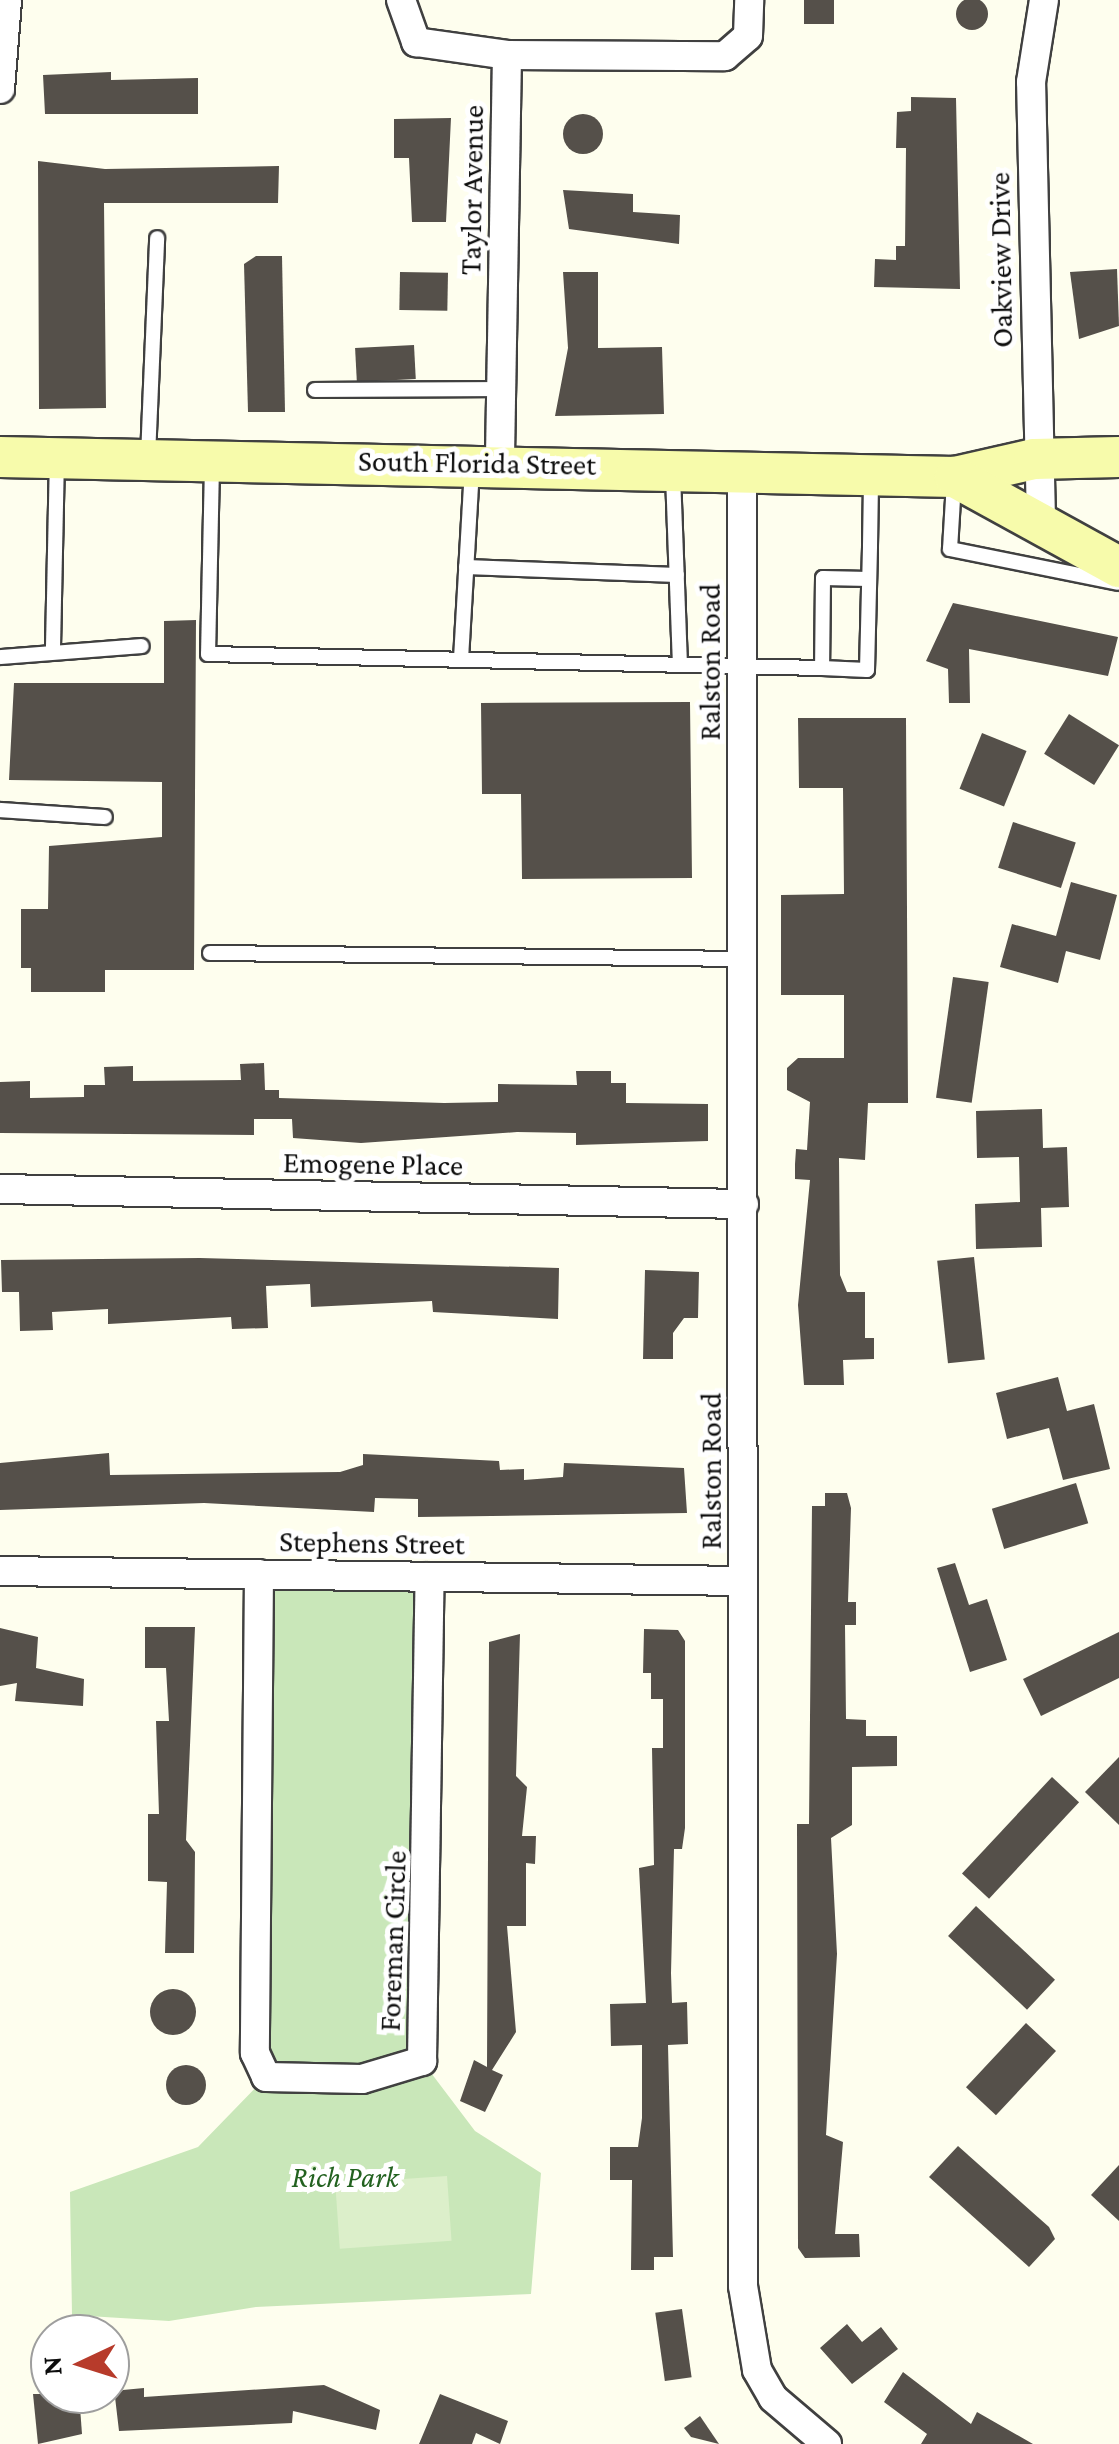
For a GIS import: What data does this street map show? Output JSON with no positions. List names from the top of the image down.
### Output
{
  "streets": {
    "street": [
      "Taylor Avenue",
      "Oakview Drive",
      "South Florida Street",
      "Ralston Road",
      "Emogene Place",
      "Stephens Street",
      "Foreman Circle"
    ]
  },
  "crossings": [
    ["Taylor Avenue", "South Florida Street"],
    ["Oakview Drive", "South Florida Street"],
    ["South Florida Street", "Ralston Road"],
    ["Ralston Road", "Emogene Place"],
    ["Ralston Road", "Stephens Street"],
    ["Stephens Street", "Foreman Circle"]
  ],
  "parks": ["Rich Park"],
  "north": "left"
}
